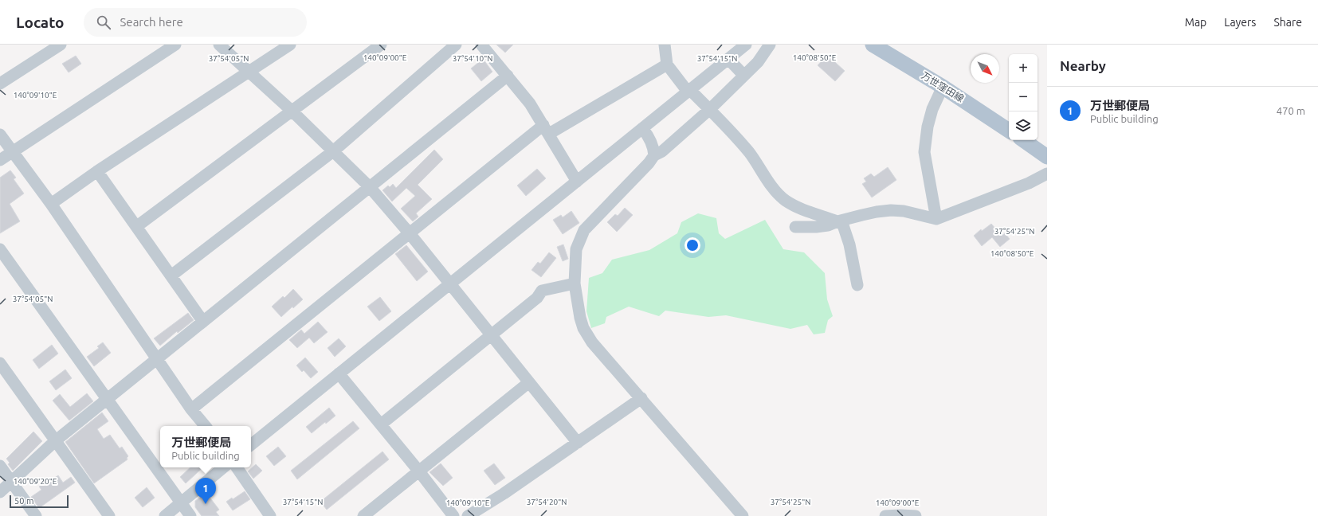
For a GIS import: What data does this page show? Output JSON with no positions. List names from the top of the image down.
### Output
{
  "streets": {
    "main road": ["万世窪田線"]
  },
  "scale_bar": "50 m",
  "north": "bottom right",
  "page": {
    "header": "Locato",
    "search": "Search here",
    "nav": ["Map", "Layers", "Share"],
    "heading": "Nearby",
    "map_buttons": ["+", "−"],
    "list": [
      {
        "mark": "1",
        "name": "万世郵便局",
        "note": "Public building",
        "value": "470 m"
      }
    ],
    "popup": ["万世郵便局", "Public building"],
    "pins": "1",
    "scale": "50 m"
  },
  "coordinates": [
    "140°09'00\"E",
    "140°08'50\"E",
    "37°54'05\"N",
    "37°54'10\"N",
    "37°54'15\"N",
    "140°09'10\"E",
    "37°54'25\"N",
    "140°09'20\"E",
    "37°54'20\"N"
  ]
}
